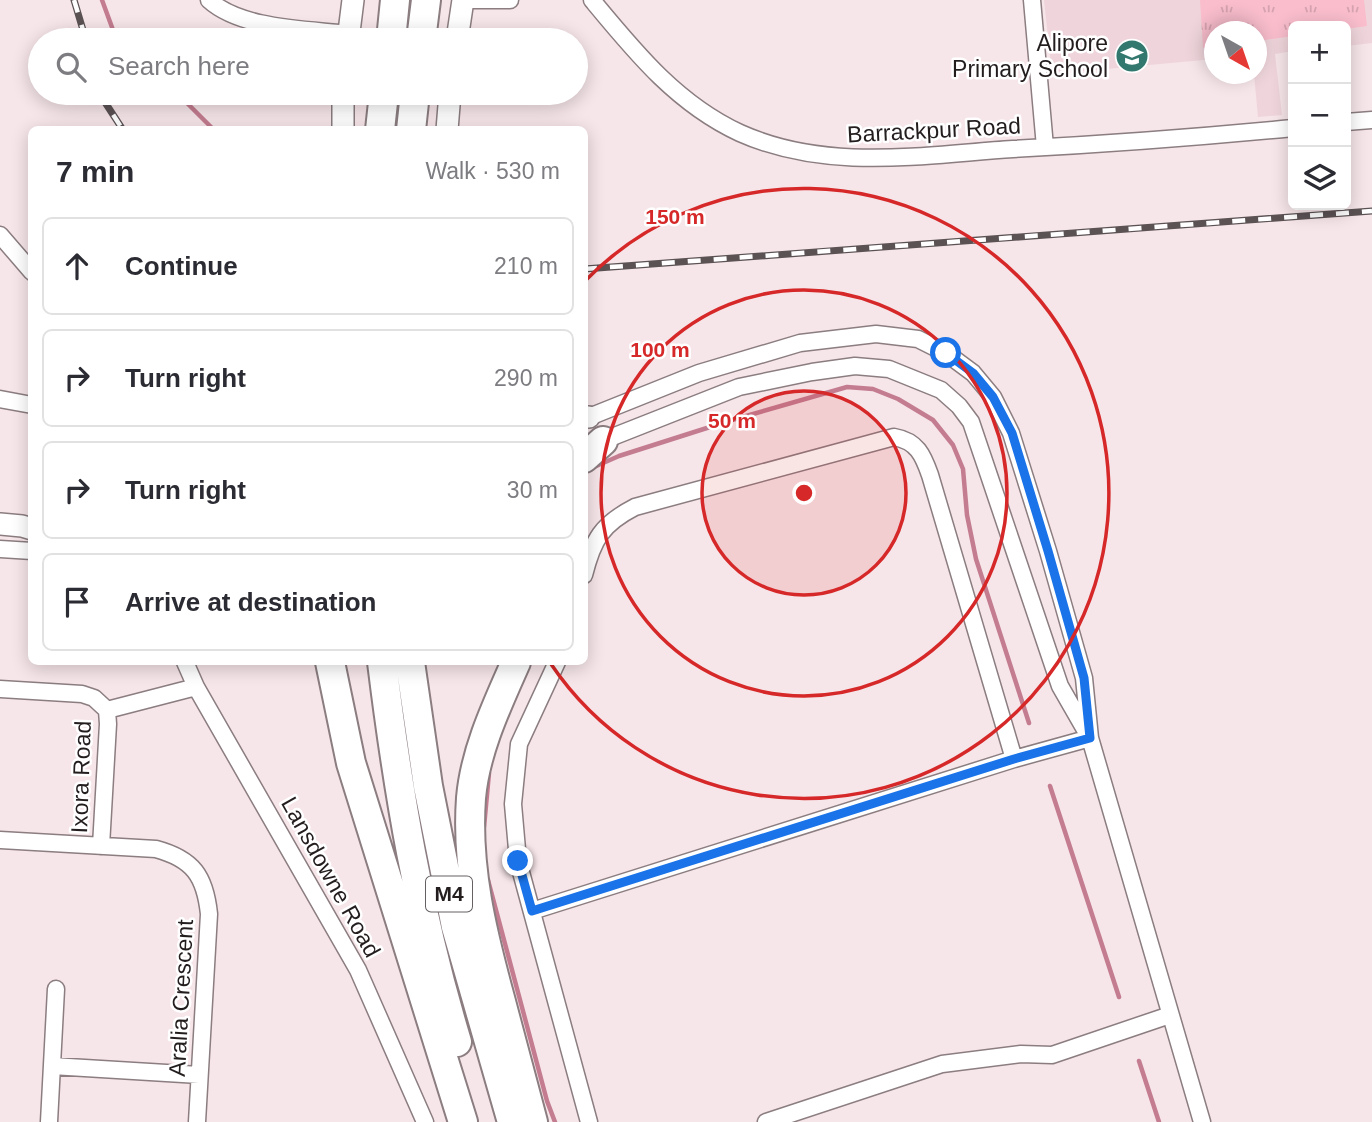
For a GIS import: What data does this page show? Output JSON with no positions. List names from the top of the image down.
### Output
{
  "streets": {
    "highway": ["M4"],
    "street": [
      "Barrackpur Road",
      "Ixora Road",
      "Lansdowne Road",
      "Aralia Crescent"
    ]
  },
  "crossings": [
    ["Ixora Road", "Aralia Crescent"]
  ],
  "places": {
    "school or university": ["Alipore Primary School"]
  },
  "north": "bottom right",
  "page": {
    "map_buttons": ["+", "−"],
    "search": "Search here",
    "heading": ["7 min", "Walk · 530 m"],
    "list": [
      ["Continue", "210 m"],
      ["Turn right", "290 m"],
      ["Turn right", "30 m"],
      "Arrive at destination"
    ]
  },
  "rings": ["150 m", "100 m", "50 m"]
}
